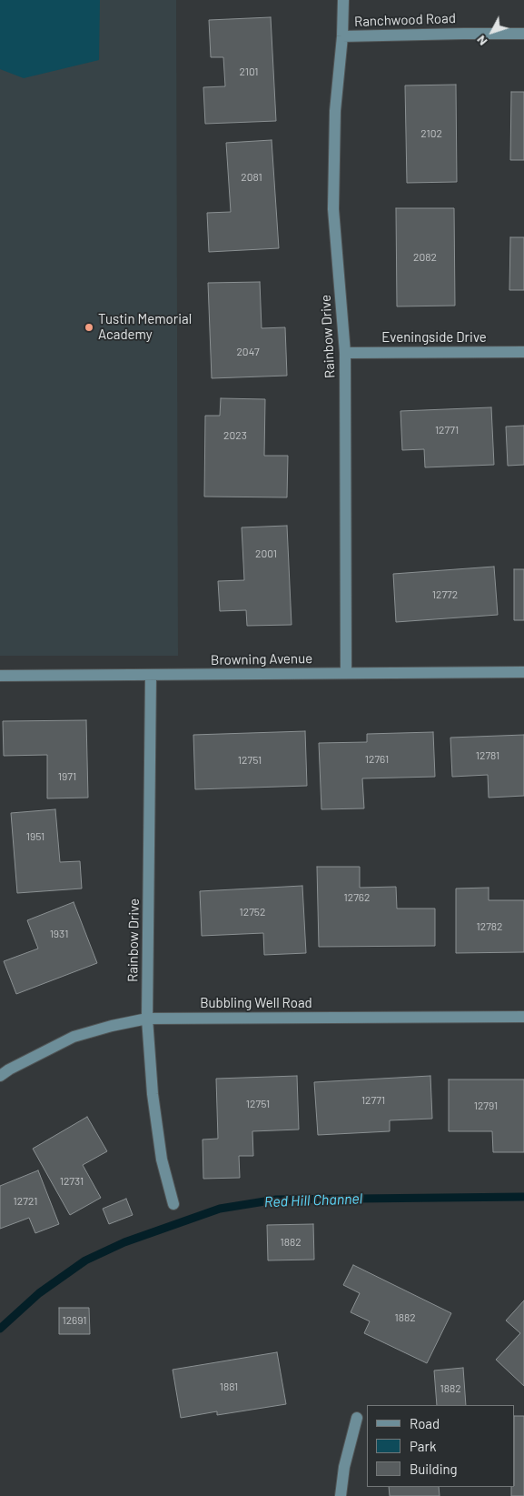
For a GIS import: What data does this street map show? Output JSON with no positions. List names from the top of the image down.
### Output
{
  "streets": {
    "street": [
      "Ranchwood Road",
      "Rainbow Drive",
      "Eveningside Drive",
      "Browning Avenue",
      "Bubbling Well Road"
    ]
  },
  "crossings": [
    ["Ranchwood Road", "Rainbow Drive"],
    ["Rainbow Drive", "Eveningside Drive"],
    ["Rainbow Drive", "Browning Avenue"],
    ["Rainbow Drive", "Bubbling Well Road"]
  ],
  "water": ["Red Hill Channel"],
  "places": ["Tustin Memorial Academy"],
  "house_numbers": [
    "2101",
    "2102",
    "2081",
    "2082",
    "2047",
    "12771",
    "2023",
    "2001",
    "12772",
    "12781",
    "12761",
    "12751",
    "1971",
    "1951",
    "12762",
    "12752",
    "12782",
    "1931",
    "12771",
    "12751",
    "12791",
    "12731",
    "12721",
    "1882",
    "1882",
    "12691",
    "1881",
    "1882"
  ],
  "legend": ["Road", "Park", "Building"],
  "north": "bottom left"
}
